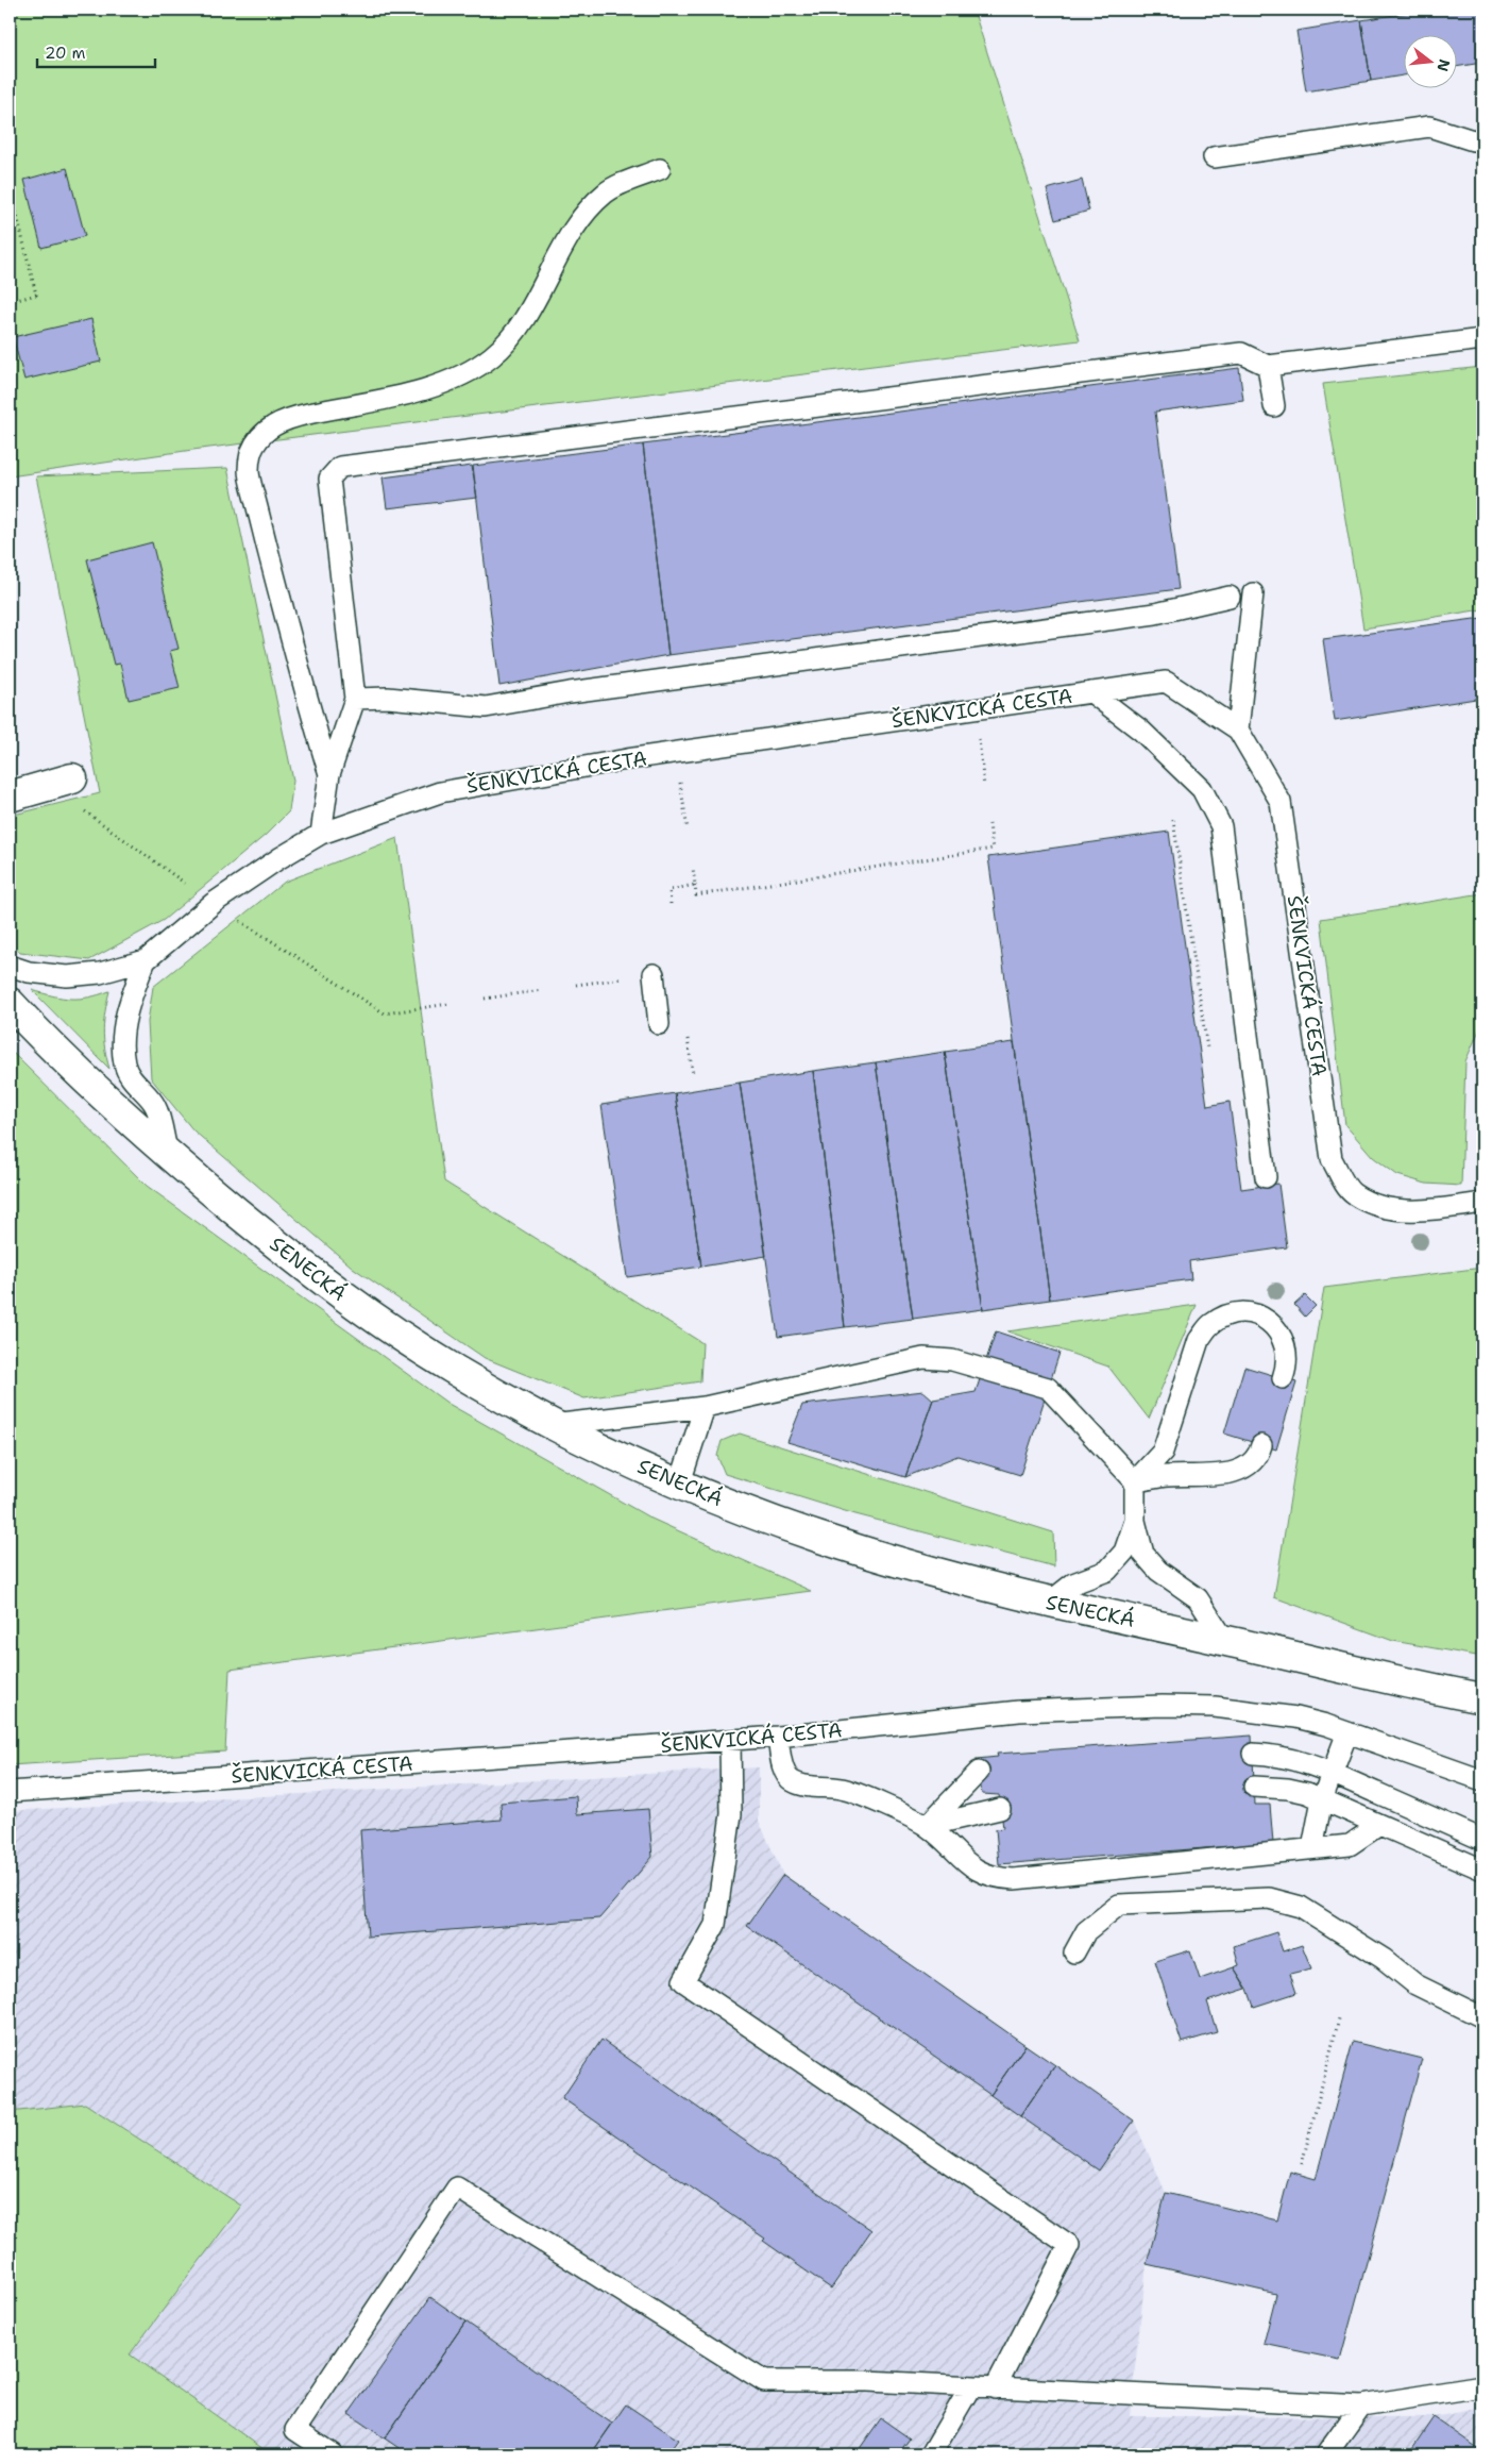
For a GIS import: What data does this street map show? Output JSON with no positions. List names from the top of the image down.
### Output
{
  "streets": {
    "main road": ["SENECKÁ"],
    "lane": ["ŠENKVICKÁ CESTA"]
  },
  "scale_bar": "20 m",
  "north": "right"
}
